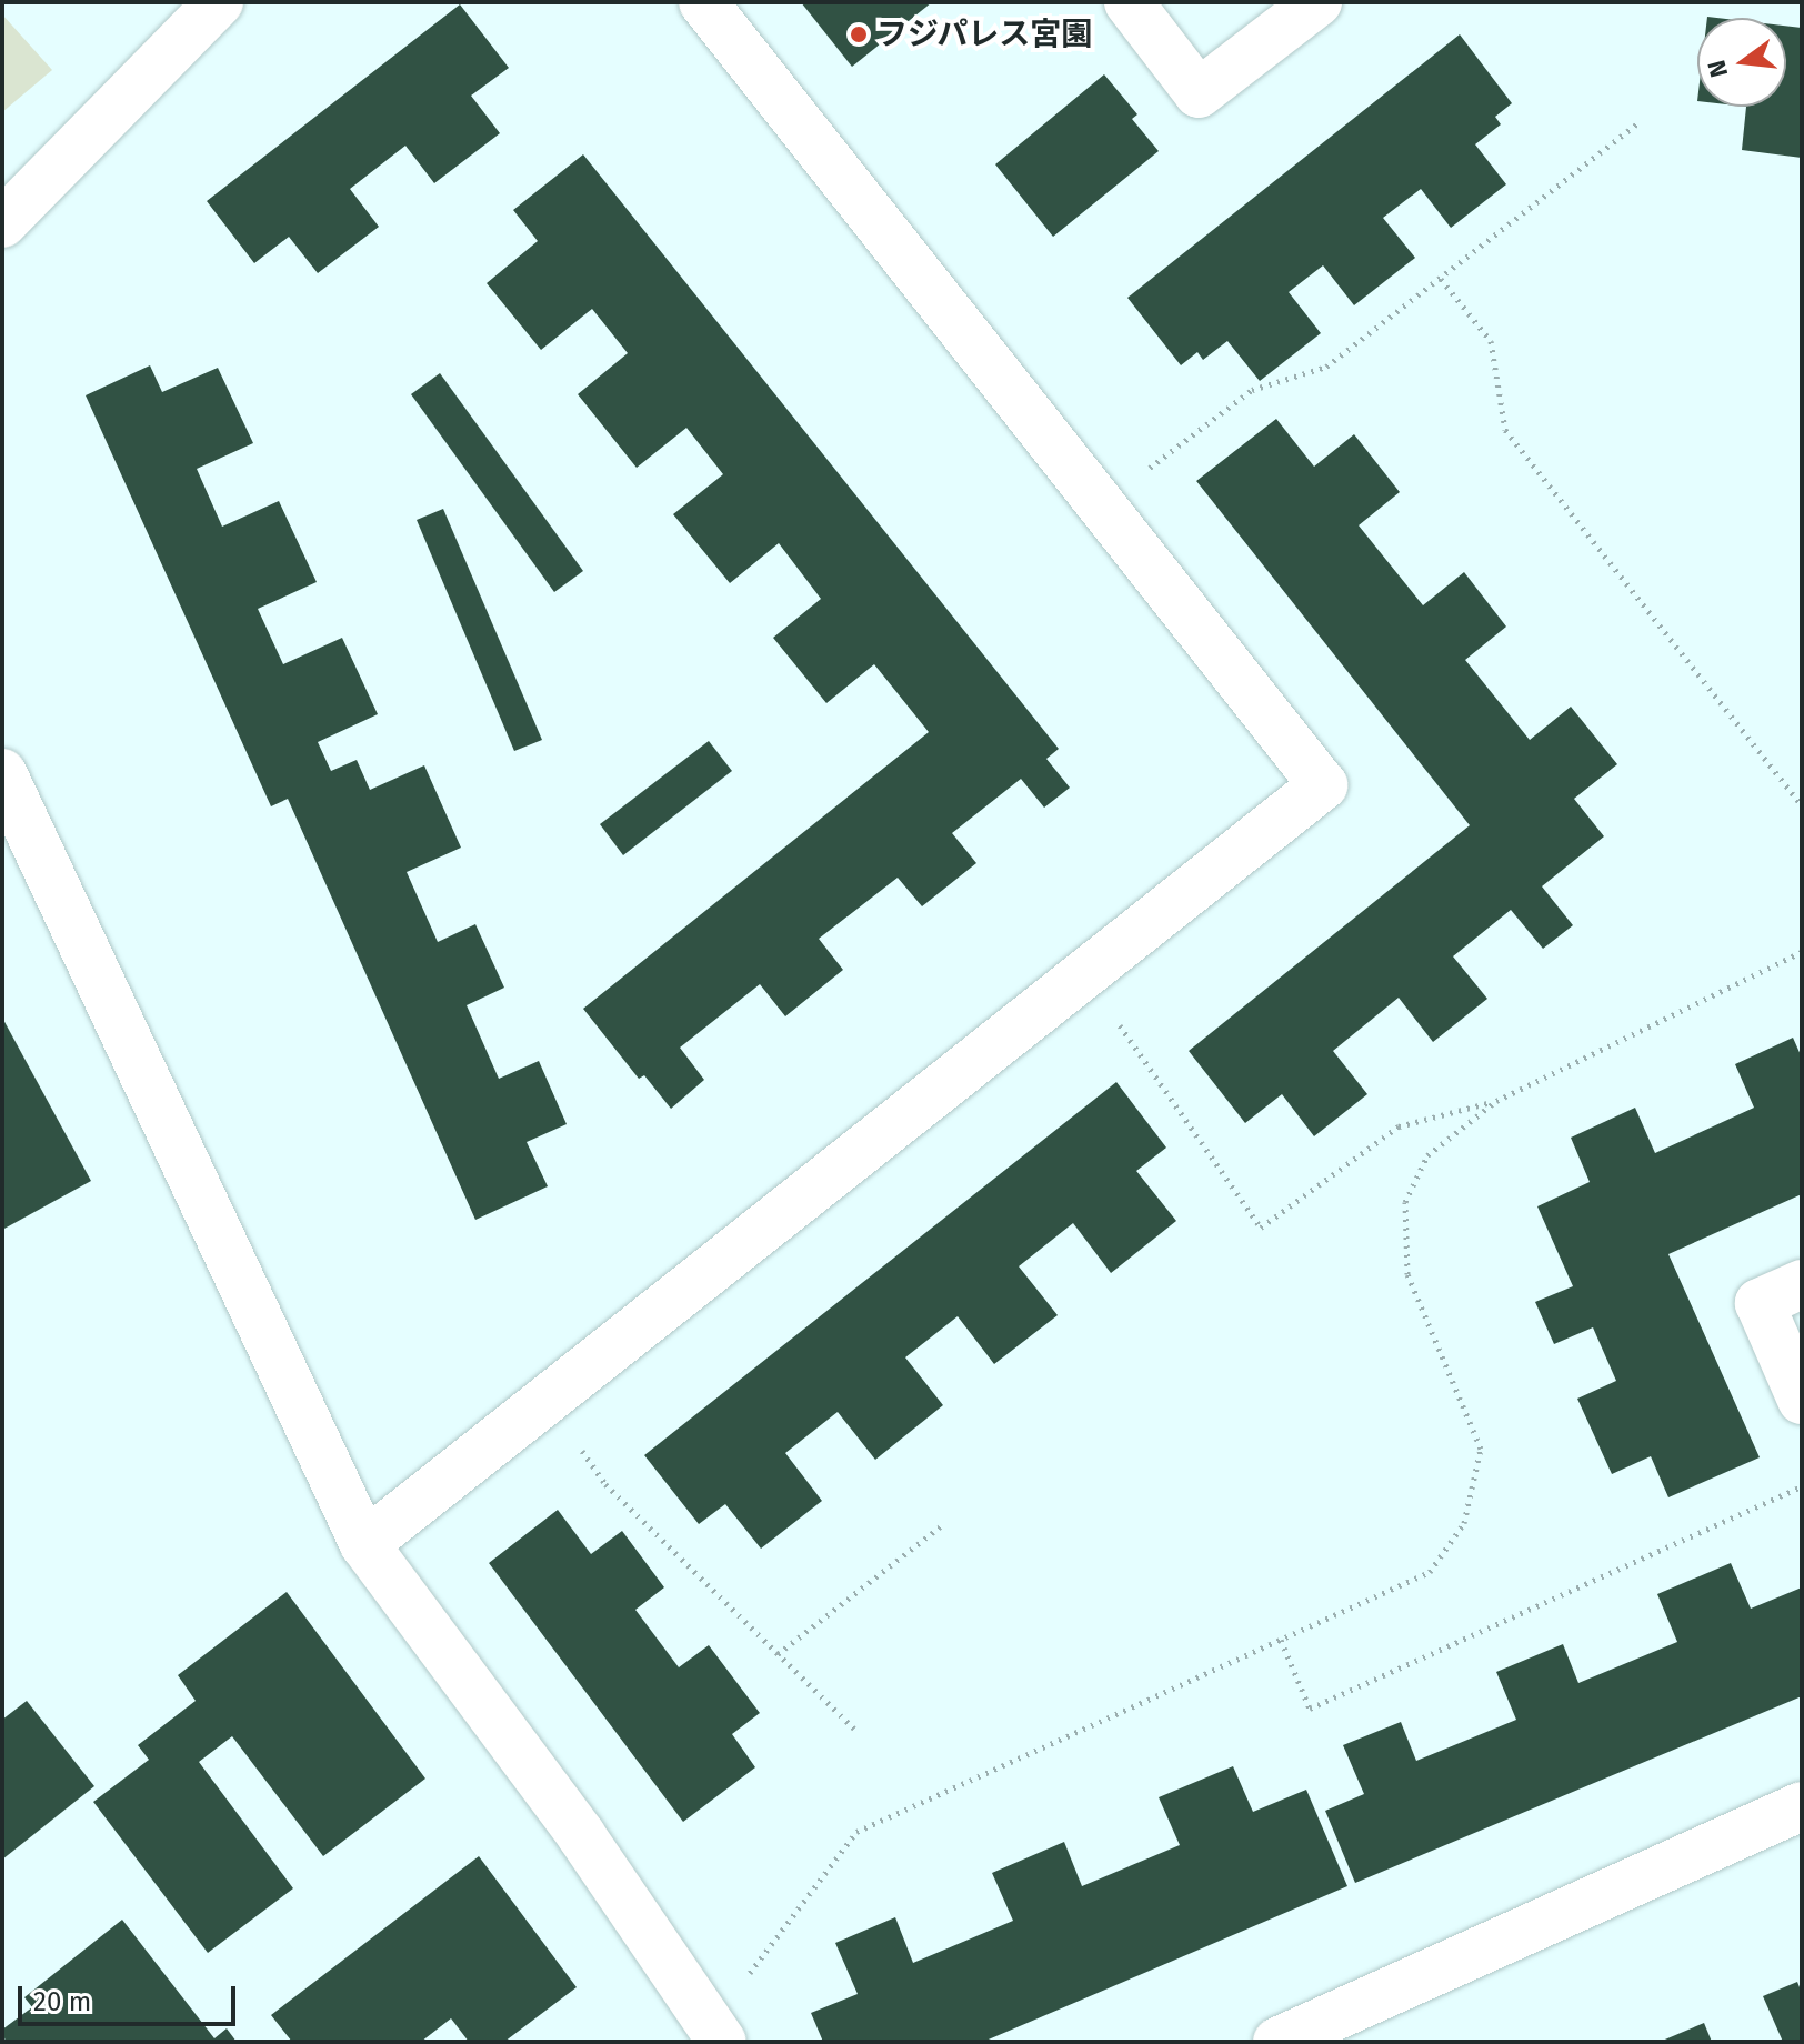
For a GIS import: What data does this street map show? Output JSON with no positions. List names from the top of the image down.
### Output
{
  "places": ["フジパレス宮園"],
  "scale_bar": "20 m",
  "north": "left"
}
